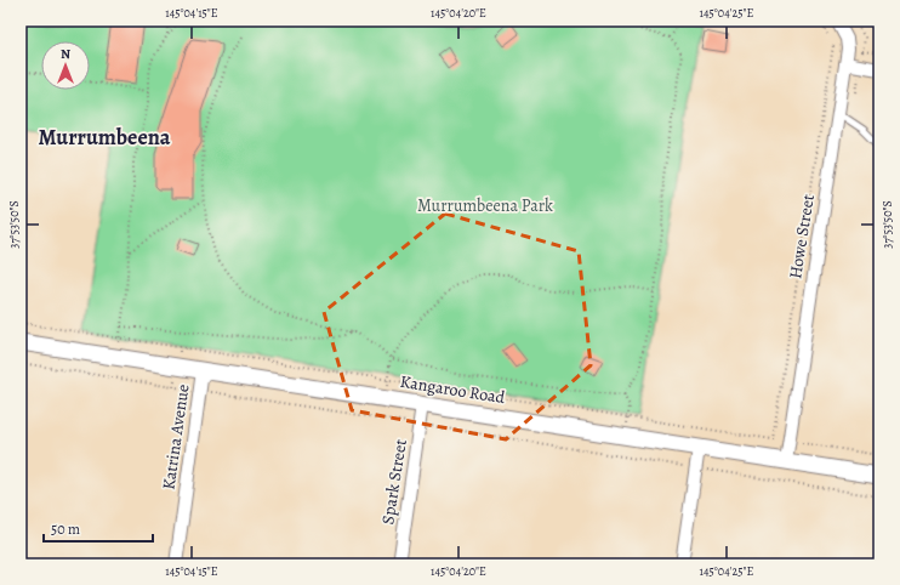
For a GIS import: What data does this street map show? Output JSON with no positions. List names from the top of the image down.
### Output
{
  "streets": {
    "street": [
      "Howe Street",
      "Kangaroo Road",
      "Katrina Avenue",
      "Spark Street"
    ]
  },
  "crossings": [
    ["Howe Street", "Kangaroo Road"],
    ["Kangaroo Road", "Katrina Avenue"],
    ["Kangaroo Road", "Spark Street"]
  ],
  "districts": ["Murrumbeena"],
  "parks": ["Murrumbeena Park"],
  "scale_bar": "50 m",
  "north": "top",
  "coordinates": [
    "145°04'15\"E",
    "145°04'20\"E",
    "145°04'25\"E",
    "37°53'50\"S"
  ]
}
